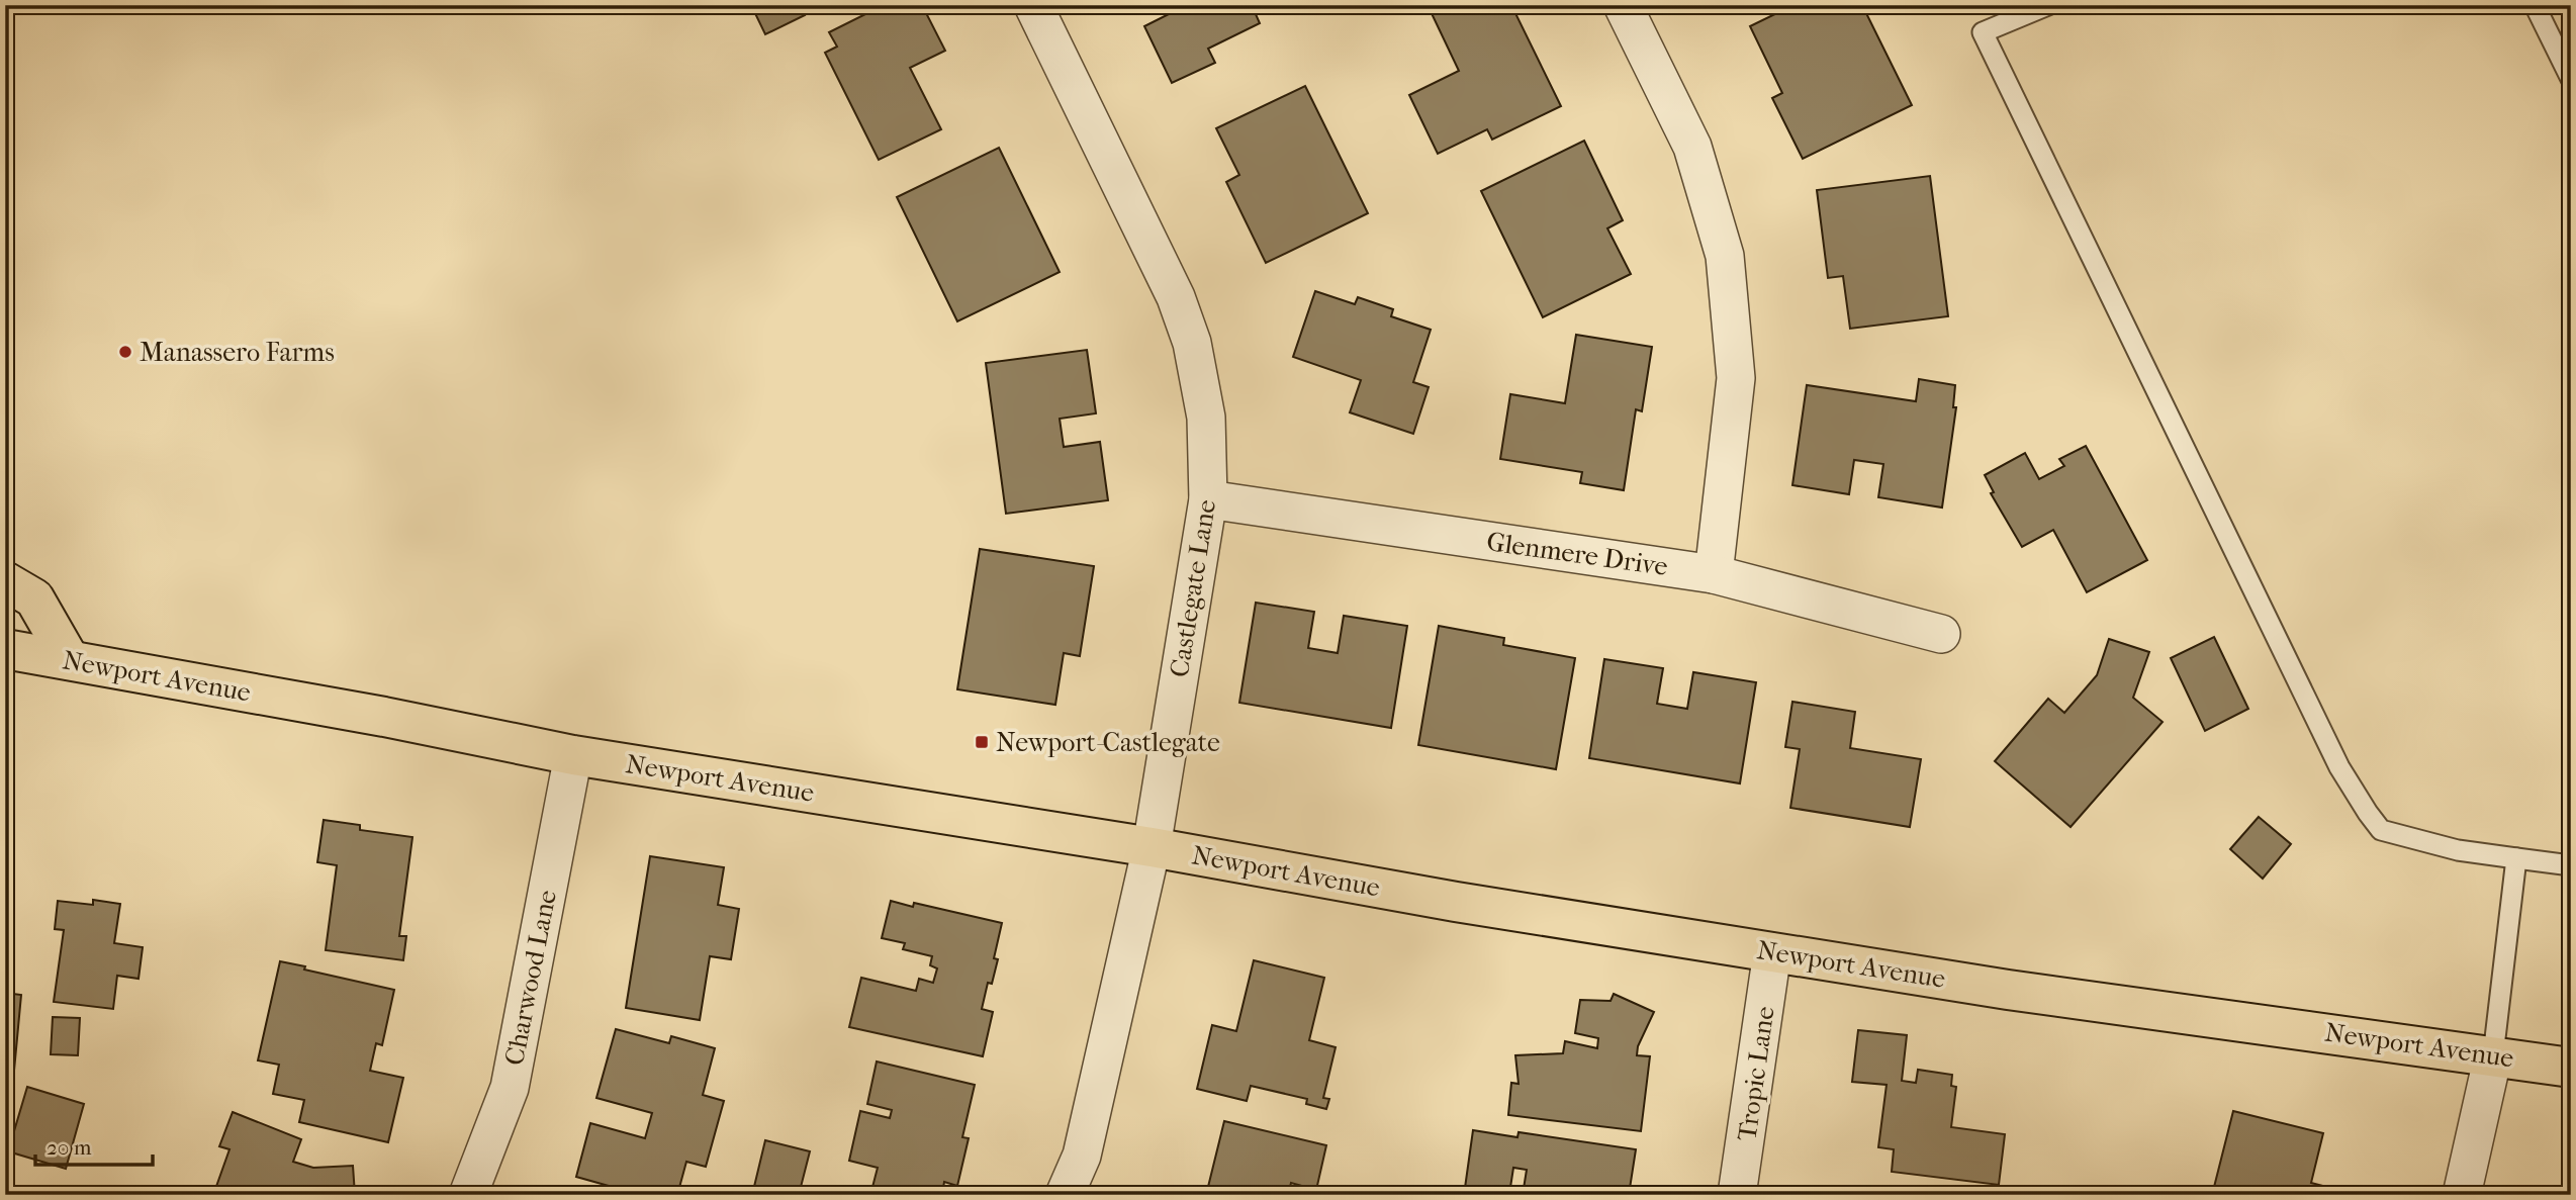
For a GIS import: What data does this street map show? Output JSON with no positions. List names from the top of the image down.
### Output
{
  "streets": {
    "main road": ["Newport Avenue"],
    "street": [
      "Glenmere Drive",
      "Castlegate Lane",
      "Charwood Lane",
      "Tropic Lane"
    ]
  },
  "crossings": [
    ["Glenmere Drive", "Castlegate Lane"],
    ["Castlegate Lane", "Newport Avenue"],
    ["Newport Avenue", "Charwood Lane"],
    ["Newport Avenue", "Tropic Lane"]
  ],
  "places": {
    "other": ["Manassero Farms"],
    "transit": ["Newport-Castlegate"]
  },
  "scale_bar": "20 m"
}
